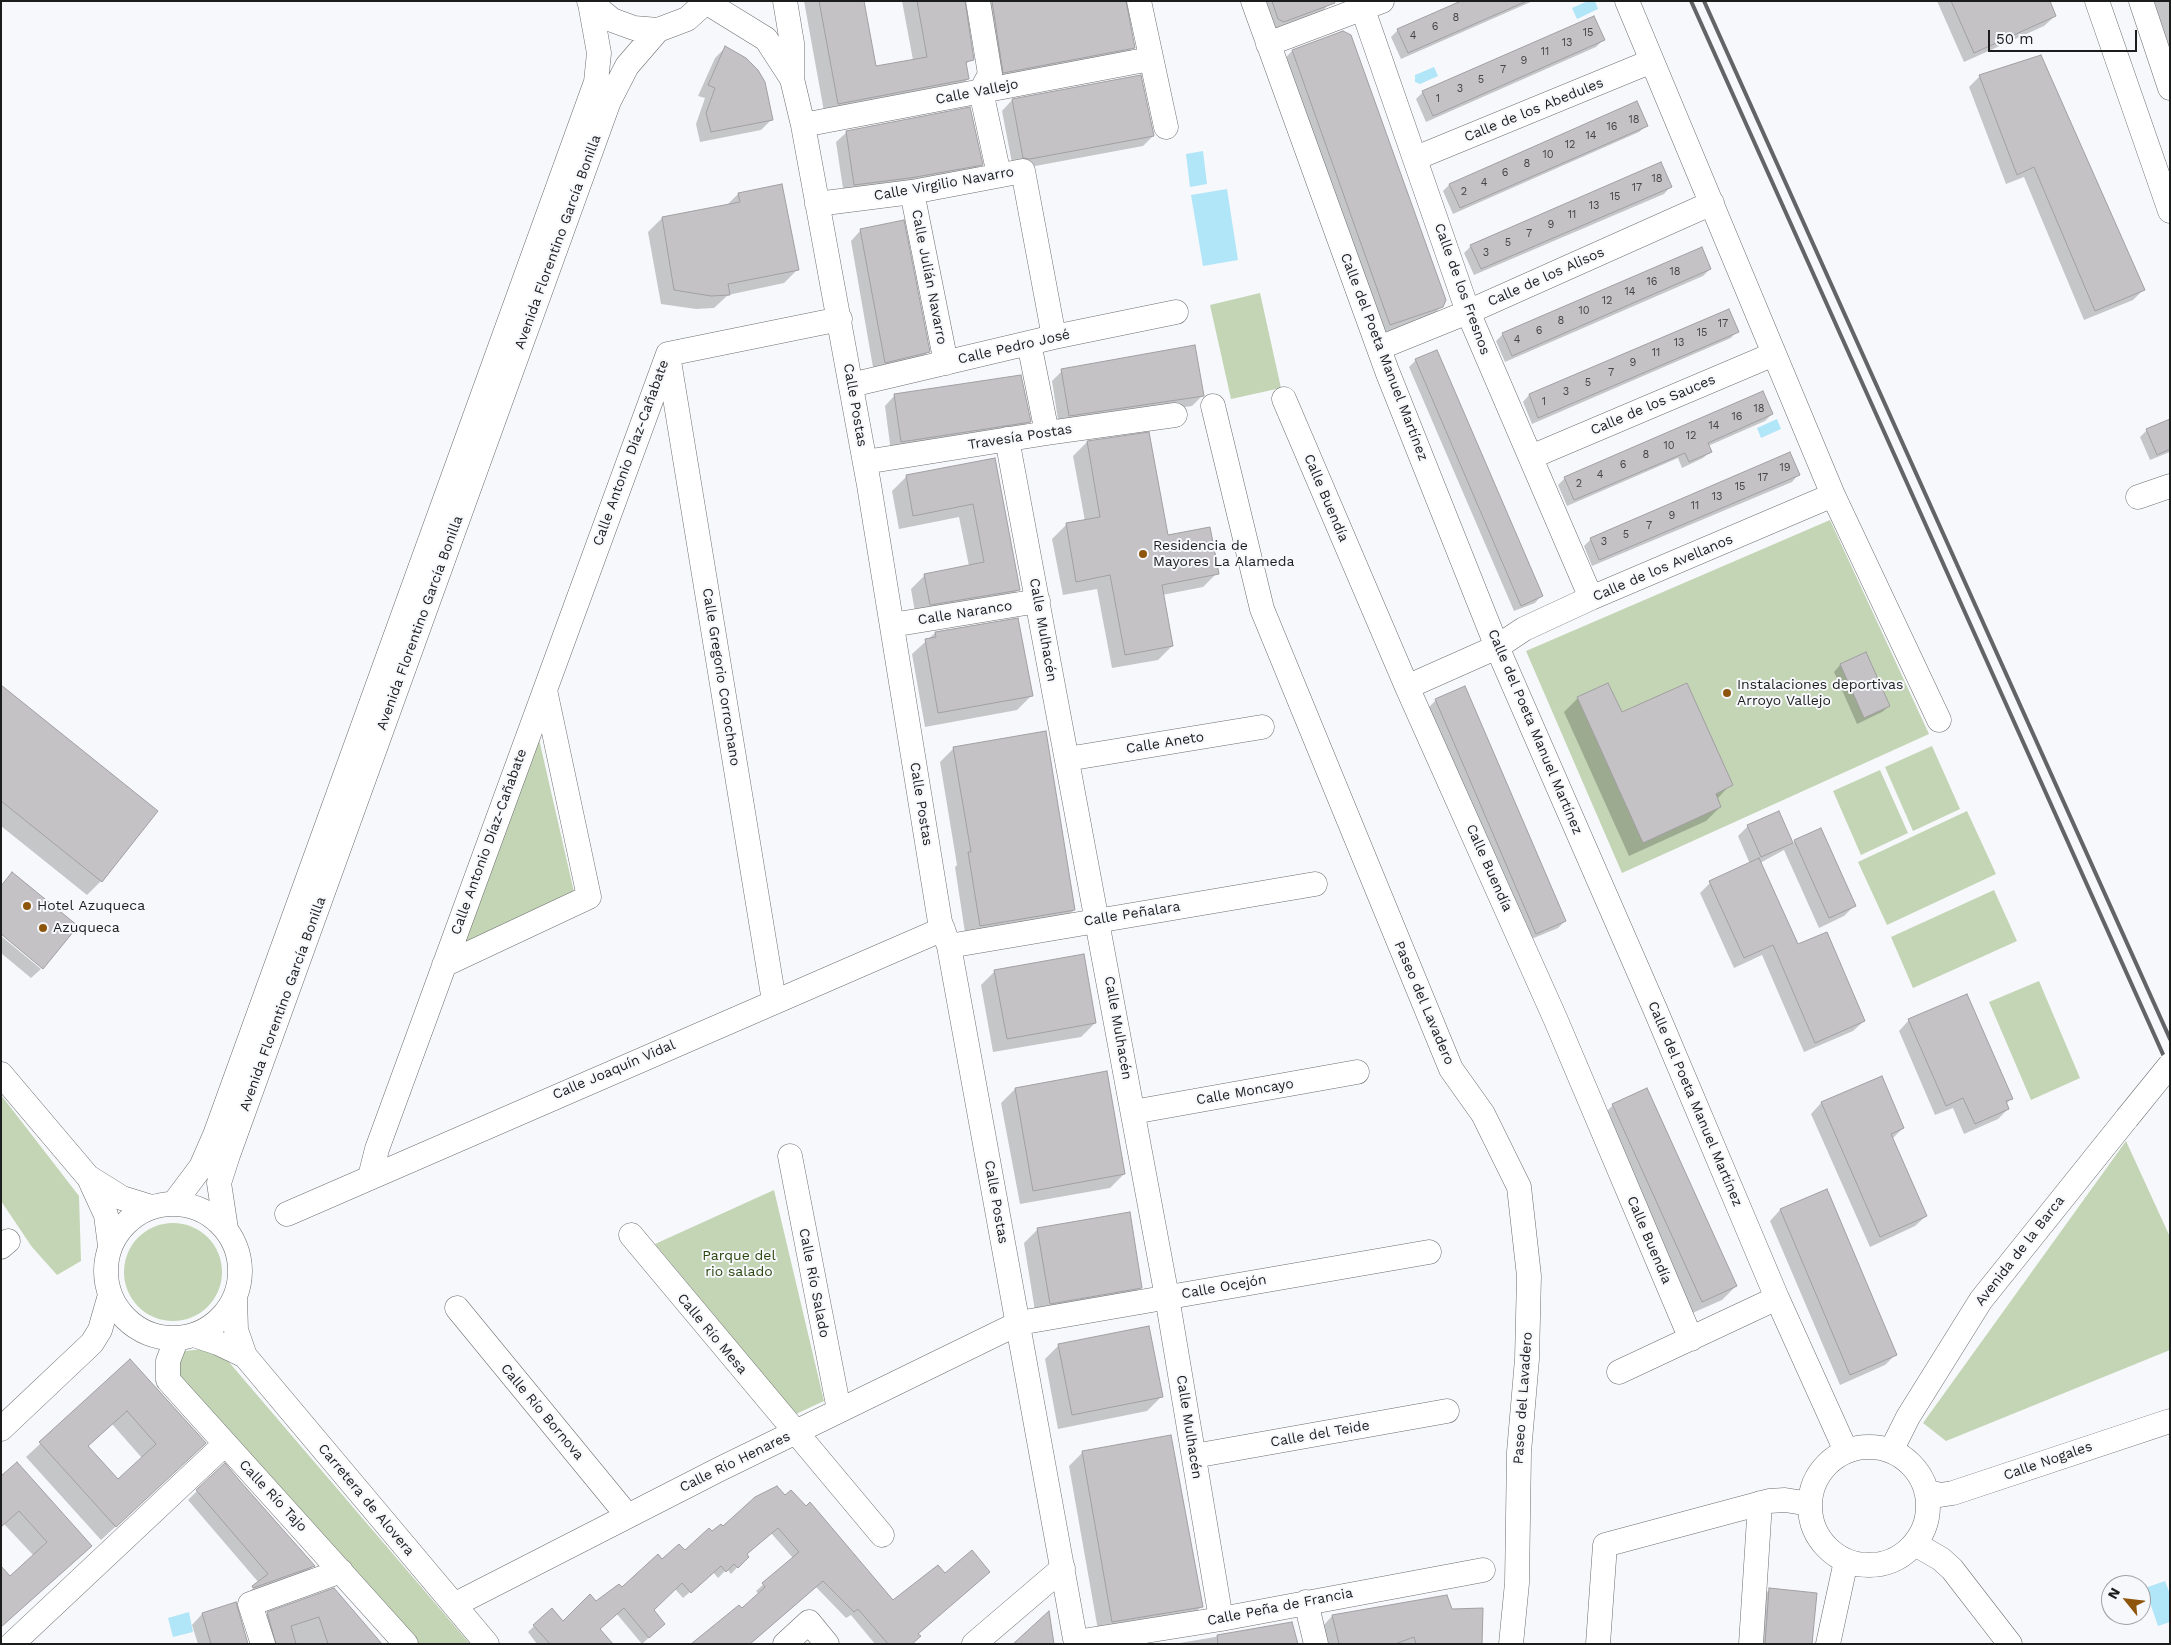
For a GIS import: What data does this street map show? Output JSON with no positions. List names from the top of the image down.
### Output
{
  "streets": {
    "street": [
      "Calle Vallejo",
      "Calle de los Abedules",
      "Calle Virgilio Navarro",
      "Avenida Florentino García Bonilla",
      "Calle Julián Navarro",
      "Calle de los Alisos",
      "Calle de los Fresnos",
      "Calle Pedro José",
      "Calle del Poeta Manuel Martínez",
      "Calle Postas",
      "Calle de los Sauces",
      "Travesía Postas",
      "Calle Antonio Díaz-Cañabate",
      "Calle Buendía",
      "Calle de los Avellanos",
      "Calle Naranco",
      "Calle Mulhacén",
      "Calle Gregorio Corrochano",
      "Calle Aneto",
      "Calle Peñalara",
      "Paseo del Lavadero",
      "Calle Joaquín Vidal",
      "Calle Moncayo",
      "Avenida de la Barca",
      "Calle Río Salado",
      "Calle Ocejón",
      "Calle Río Mesa",
      "Calle Río Bornova",
      "Calle del Teide",
      "Calle Nogales",
      "Calle Río Henares",
      "Calle Río Tajo",
      "Carretera de Alovera",
      "Calle Peña de Francia"
    ]
  },
  "crossings": [
    ["Calle Vallejo", "Calle Postas"],
    ["Calle de los Abedules", "Calle de los Fresnos"],
    ["Calle Virgilio Navarro", "Calle Julián Navarro"],
    ["Calle Virgilio Navarro", "Calle Pedro José"],
    ["Calle Virgilio Navarro", "Calle Postas"],
    ["Avenida Florentino García Bonilla", "Calle Río Tajo"],
    ["Avenida Florentino García Bonilla", "Carretera de Alovera"],
    ["Calle Julián Navarro", "Calle Pedro José"],
    ["Calle de los Alisos", "Calle de los Fresnos"],
    ["Calle de los Alisos", "Calle del Poeta Manuel Martínez"],
    ["Calle de los Fresnos", "Calle de los Sauces"],
    ["Calle de los Fresnos", "Calle de los Avellanos"],
    ["Calle Pedro José", "Calle Postas"],
    ["Calle del Poeta Manuel Martínez", "Calle de los Avellanos"],
    ["Calle del Poeta Manuel Martínez", "Avenida de la Barca"],
    ["Calle del Poeta Manuel Martínez", "Calle Nogales"],
    ["Calle Postas", "Travesía Postas"],
    ["Calle Postas", "Calle Antonio Díaz-Cañabate"],
    ["Calle Postas", "Calle Naranco"],
    ["Calle Postas", "Calle Peñalara"],
    ["Calle Postas", "Calle Joaquín Vidal"],
    ["Calle Postas", "Calle Ocejón"],
    ["Calle Postas", "Calle Río Henares"],
    ["Calle Postas", "Calle Peña de Francia"],
    ["Travesía Postas", "Calle Mulhacén"],
    ["Calle Antonio Díaz-Cañabate", "Calle Gregorio Corrochano"],
    ["Calle Antonio Díaz-Cañabate", "Calle Joaquín Vidal"],
    ["Calle Buendía", "Calle de los Avellanos"],
    ["Calle Naranco", "Calle Mulhacén"],
    ["Calle Mulhacén", "Calle Aneto"],
    ["Calle Mulhacén", "Calle Peñalara"],
    ["Calle Mulhacén", "Calle Moncayo"],
    ["Calle Mulhacén", "Calle Ocejón"],
    ["Calle Mulhacén", "Calle del Teide"],
    ["Calle Mulhacén", "Calle Peña de Francia"],
    ["Calle Gregorio Corrochano", "Calle Joaquín Vidal"],
    ["Calle Peñalara", "Calle Joaquín Vidal"],
    ["Avenida de la Barca", "Calle Nogales"],
    ["Calle Río Salado", "Calle Río Henares"],
    ["Calle Ocejón", "Calle Río Henares"],
    ["Calle Río Mesa", "Calle Río Henares"],
    ["Calle Río Bornova", "Calle Río Henares"],
    ["Calle Río Henares", "Carretera de Alovera"],
    ["Calle Río Tajo", "Carretera de Alovera"]
  ],
  "parks": ["Parque del rio salado"],
  "places": [
    "Residencia de Mayores La Alameda",
    "Instalaciones deportivas Arroyo Vallejo",
    "Hotel Azuqueca",
    "Azuqueca"
  ],
  "house_numbers": [
    "8",
    "6",
    "15",
    "4",
    "13",
    "11",
    "9",
    "7",
    "5",
    "3",
    "1",
    "18",
    "16",
    "14",
    "12",
    "10",
    "8",
    "6",
    "18",
    "4",
    "17",
    "2",
    "15",
    "13",
    "11",
    "9",
    "7",
    "5",
    "3",
    "18",
    "16",
    "14",
    "12",
    "10",
    "8",
    "17",
    "6",
    "15",
    "4",
    "13",
    "11",
    "9",
    "7",
    "5",
    "3",
    "1",
    "18",
    "16",
    "14",
    "12",
    "10",
    "8",
    "6",
    "19",
    "4",
    "17",
    "2",
    "15",
    "13",
    "11",
    "9",
    "7",
    "5",
    "3"
  ],
  "scale_bar": "50 m",
  "north": "top left"
}
